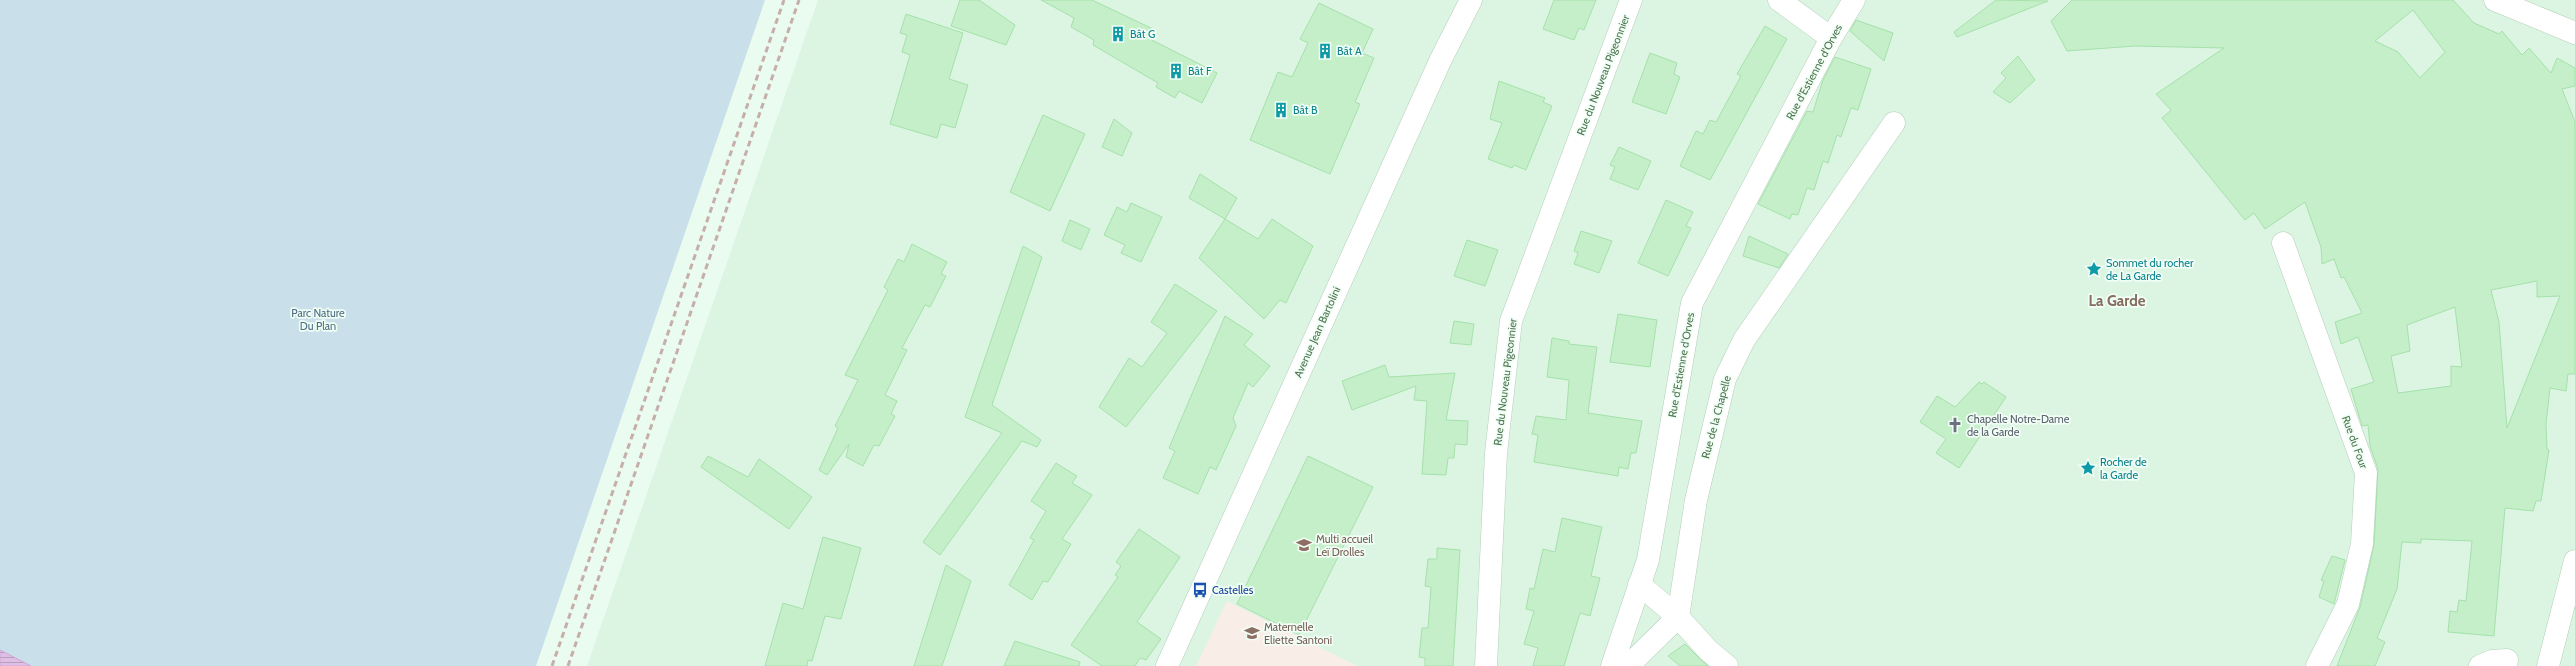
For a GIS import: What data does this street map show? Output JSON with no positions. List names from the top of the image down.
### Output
{
  "streets": {
    "street": [
      "Rue d'Estienne d'Orves",
      "Rue du Nouveau Pigeonnier",
      "Avenue Jean Bartolini",
      "Rue de la Chapelle",
      "Rue du Four"
    ]
  },
  "districts": ["La Garde"],
  "parks": ["Parc Nature Du Plan"],
  "places": {
    "building": [
      "Bât G",
      "Bât A",
      "Bât F",
      "Bât B"
    ],
    "place": ["Sommet du rocher de La Garde", "Rocher de la Garde"],
    "church": ["Chapelle Notre-Dame de la Garde"],
    "school or university": ["Multi accueil Leï Drolles", "Maternelle Eliette Santoni"],
    "bus stop": ["Castelles"]
  }
}
